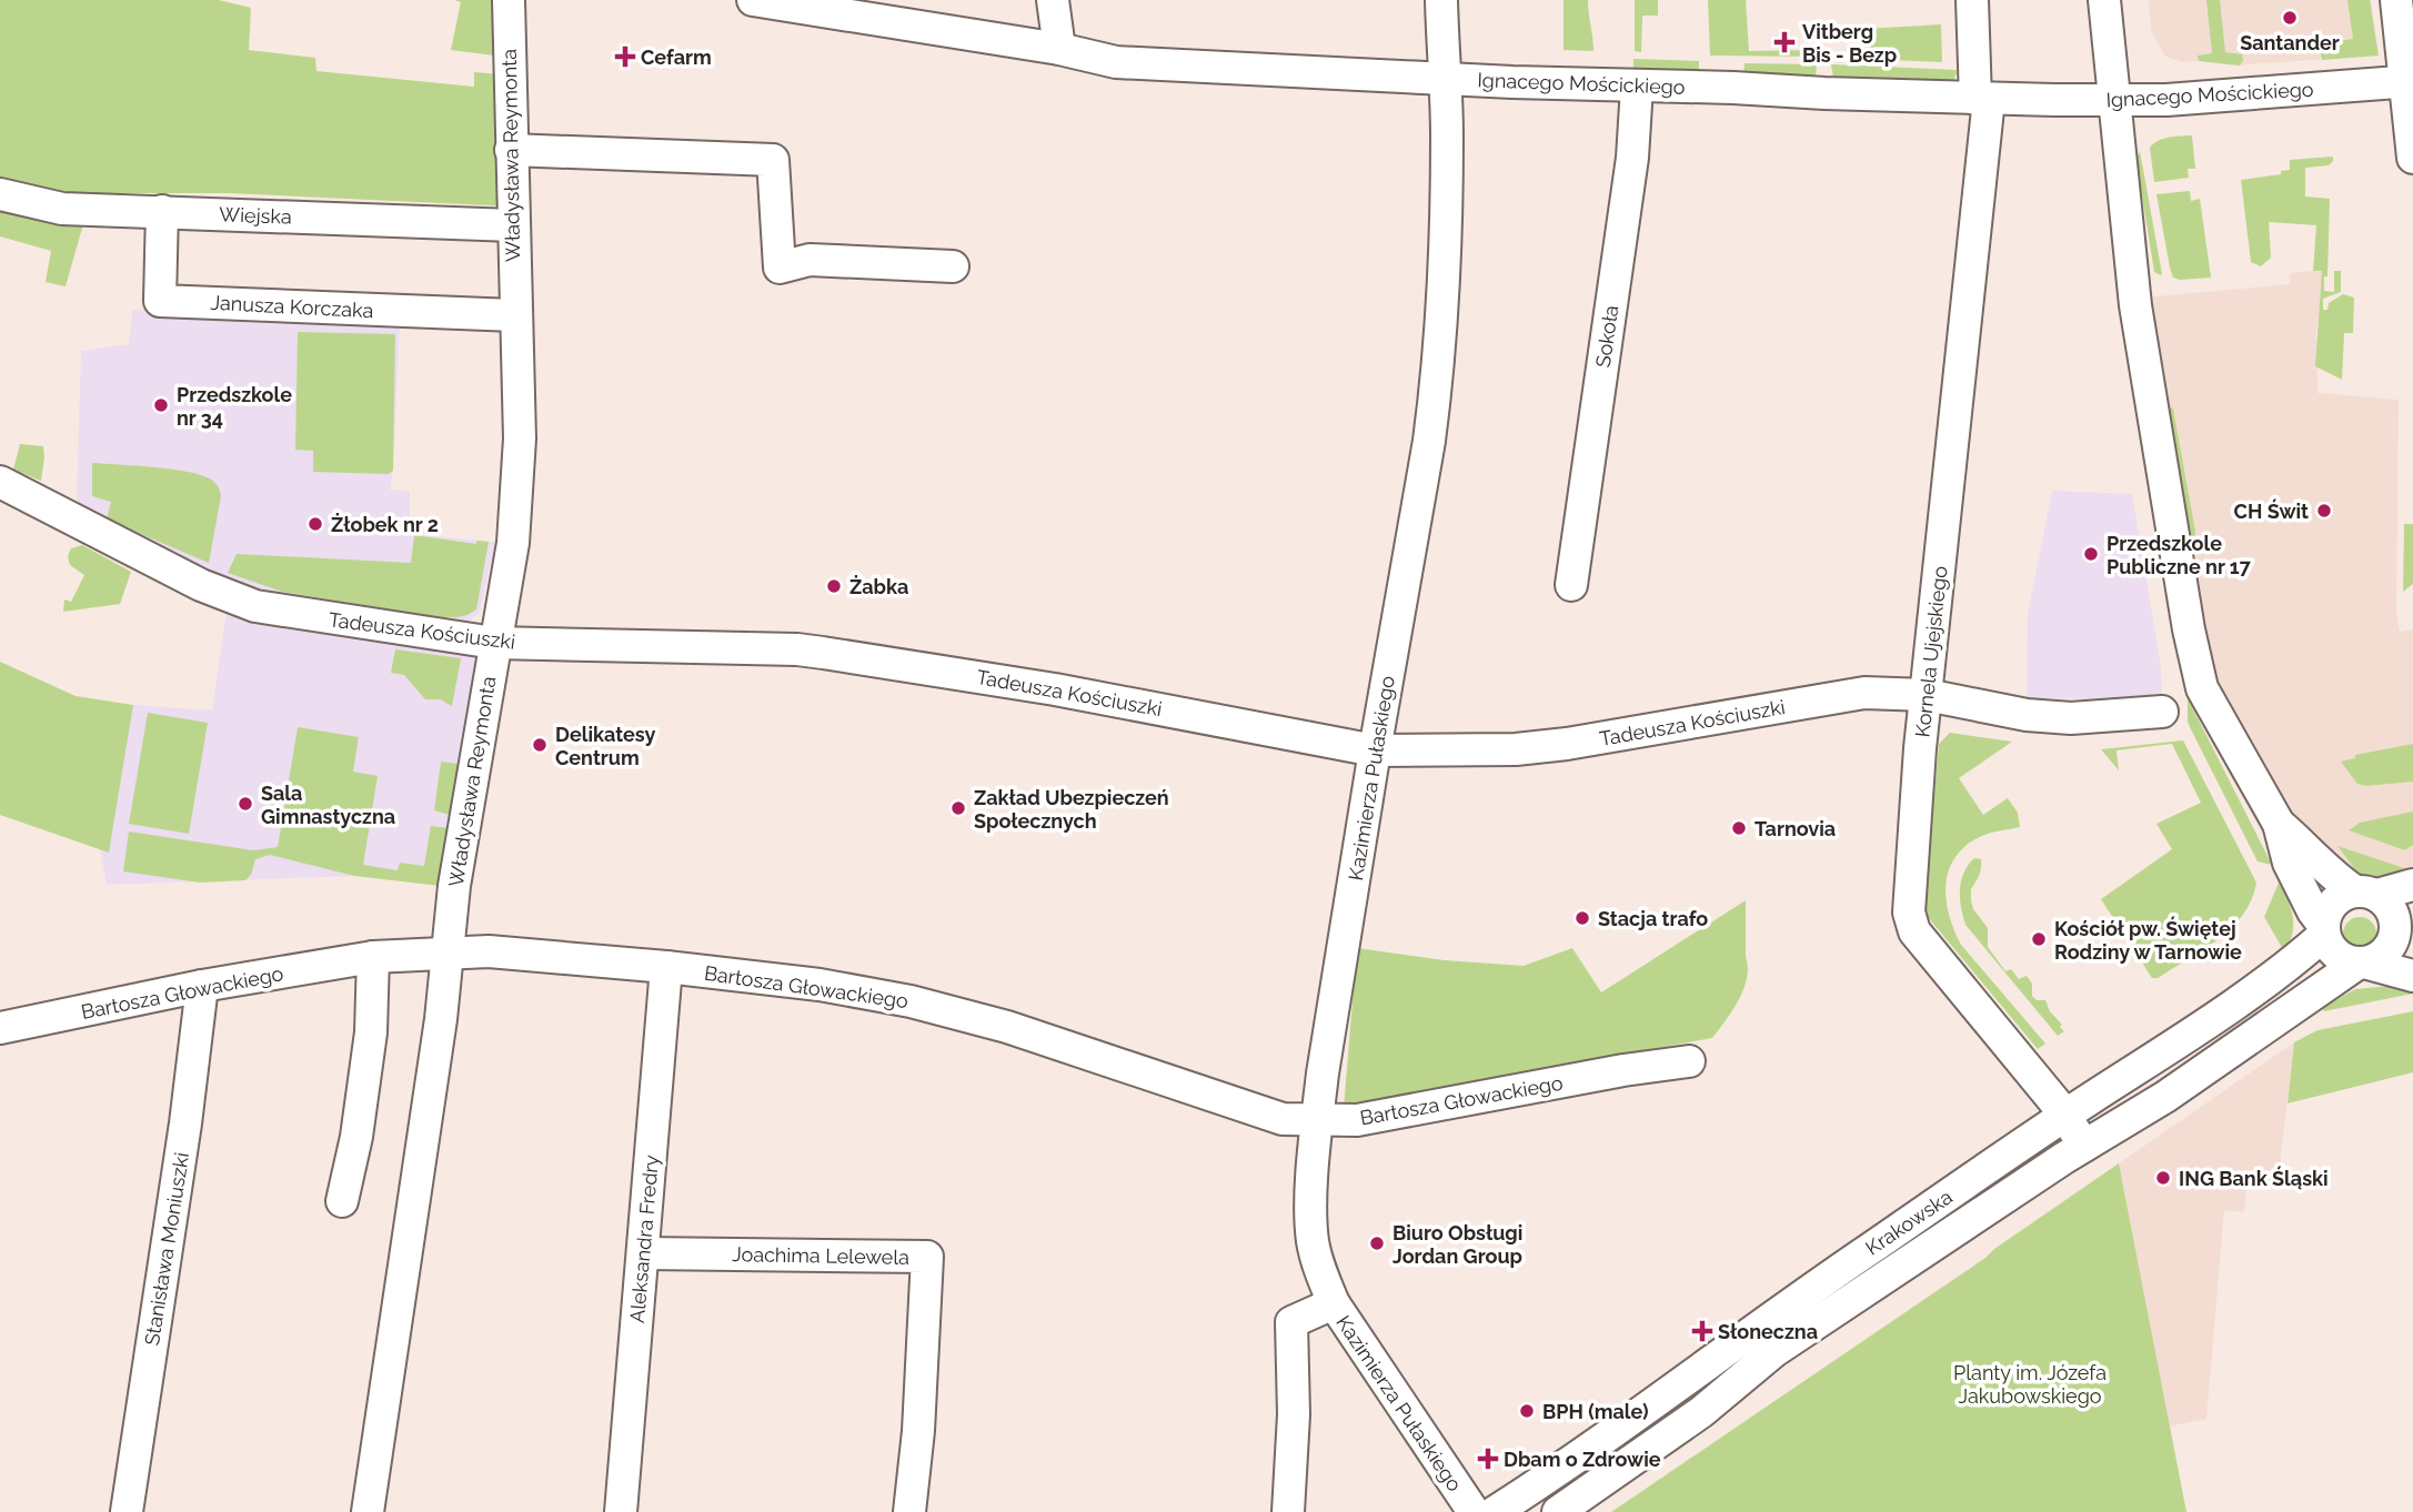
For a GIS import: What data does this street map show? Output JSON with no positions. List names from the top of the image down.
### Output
{
  "streets": {
    "street": [
      "Ignacego Mościckiego",
      "Władysława Reymonta",
      "Wiejska",
      "Janusza Korczaka",
      "Sokoła",
      "Tadeusza Kościuszki",
      "Kornela Ujejskiego",
      "Kazimierza Pułaskiego",
      "Bartosza Głowackiego",
      "Krakowska",
      "Aleksandra Fredry",
      "Stanisława Moniuszki",
      "Joachima Lelewela"
    ]
  },
  "crossings": [
    ["Ignacego Mościckiego", "Sokoła"],
    ["Ignacego Mościckiego", "Kornela Ujejskiego"],
    ["Ignacego Mościckiego", "Kazimierza Pułaskiego"],
    ["Władysława Reymonta", "Wiejska"],
    ["Władysława Reymonta", "Janusza Korczaka"],
    ["Władysława Reymonta", "Tadeusza Kościuszki"],
    ["Władysława Reymonta", "Bartosza Głowackiego"],
    ["Wiejska", "Janusza Korczaka"],
    ["Tadeusza Kościuszki", "Kornela Ujejskiego"],
    ["Tadeusza Kościuszki", "Kazimierza Pułaskiego"],
    ["Kornela Ujejskiego", "Krakowska"],
    ["Kazimierza Pułaskiego", "Bartosza Głowackiego"],
    ["Bartosza Głowackiego", "Aleksandra Fredry"],
    ["Bartosza Głowackiego", "Stanisława Moniuszki"],
    ["Aleksandra Fredry", "Joachima Lelewela"]
  ],
  "parks": ["Planty im. Józefa Jakubowskiego"],
  "places": {
    "other": [
      "Santander",
      "Przedszkole nr 34",
      "CH Świt",
      "Żłobek nr 2",
      "Przedszkole Publiczne nr 17",
      "Żabka",
      "Delikatesy Centrum",
      "Sala Gimnastyczna",
      "Zakład Ubezpieczeń Społecznych",
      "Tarnovia",
      "Stacja trafo",
      "Kościół pw. Świętej Rodziny w Tarnowie",
      "ING Bank Śląski",
      "Biuro Obsługi Jordan Group",
      "BPH (male)"
    ],
    "health": [
      "Vitberg Bis - Bezp",
      "Cefarm",
      "Słoneczna",
      "Dbam o Zdrowie"
    ]
  }
}
